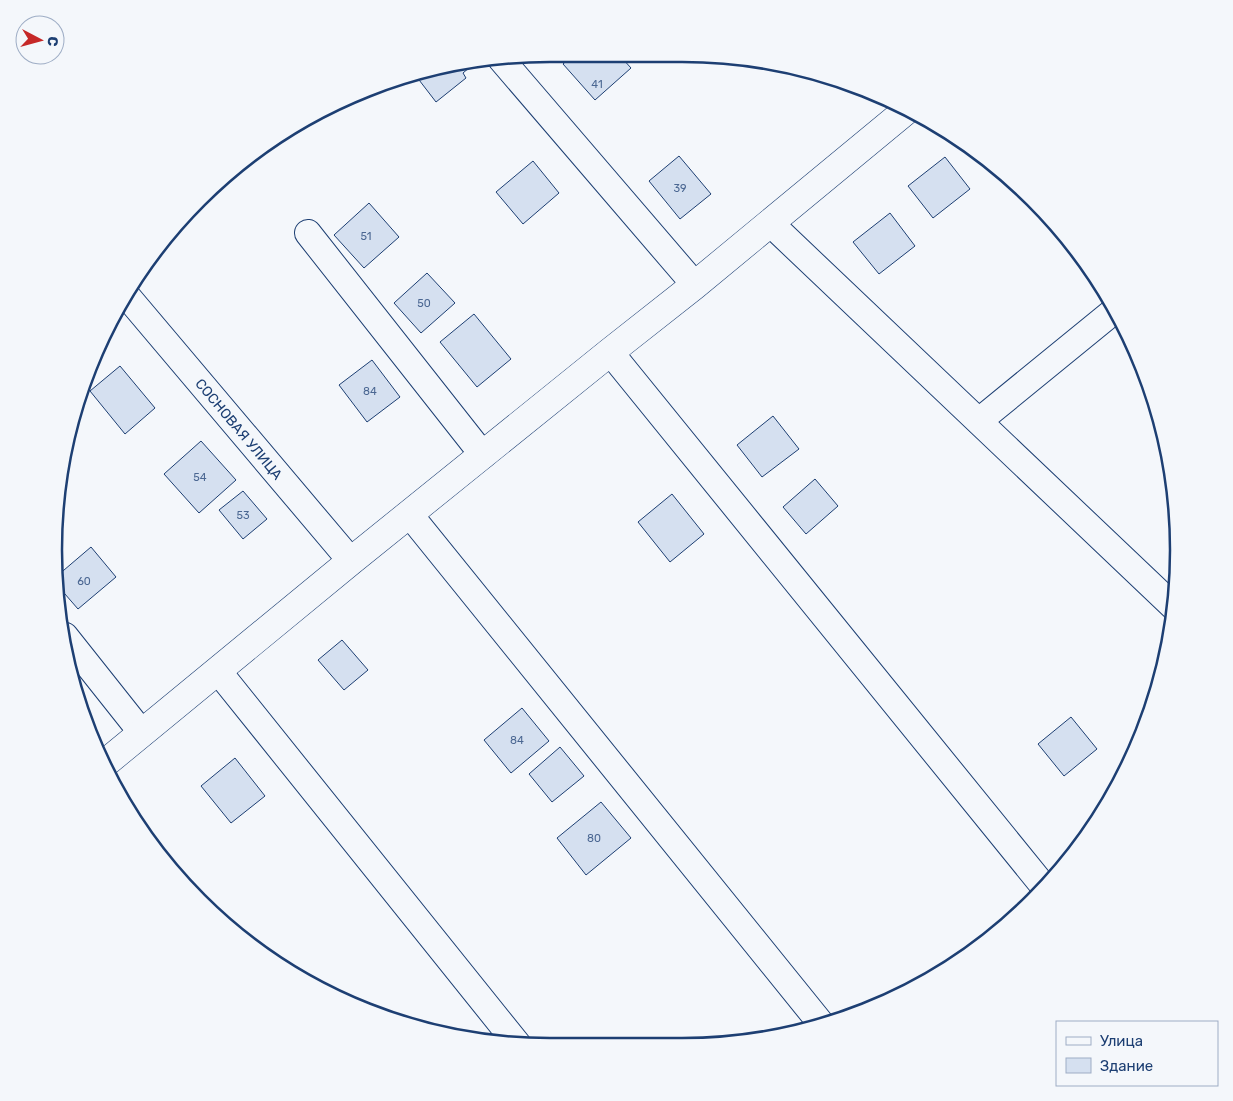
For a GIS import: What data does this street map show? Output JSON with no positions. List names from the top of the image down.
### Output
{
  "streets": {
    "street": ["СОСНОВАЯ УЛИЦА"]
  },
  "house_numbers": [
    "41",
    "39",
    "51",
    "50",
    "84",
    "54",
    "53",
    "60",
    "84",
    "80"
  ],
  "legend": ["Улица", "Здание"],
  "north": "right"
}
